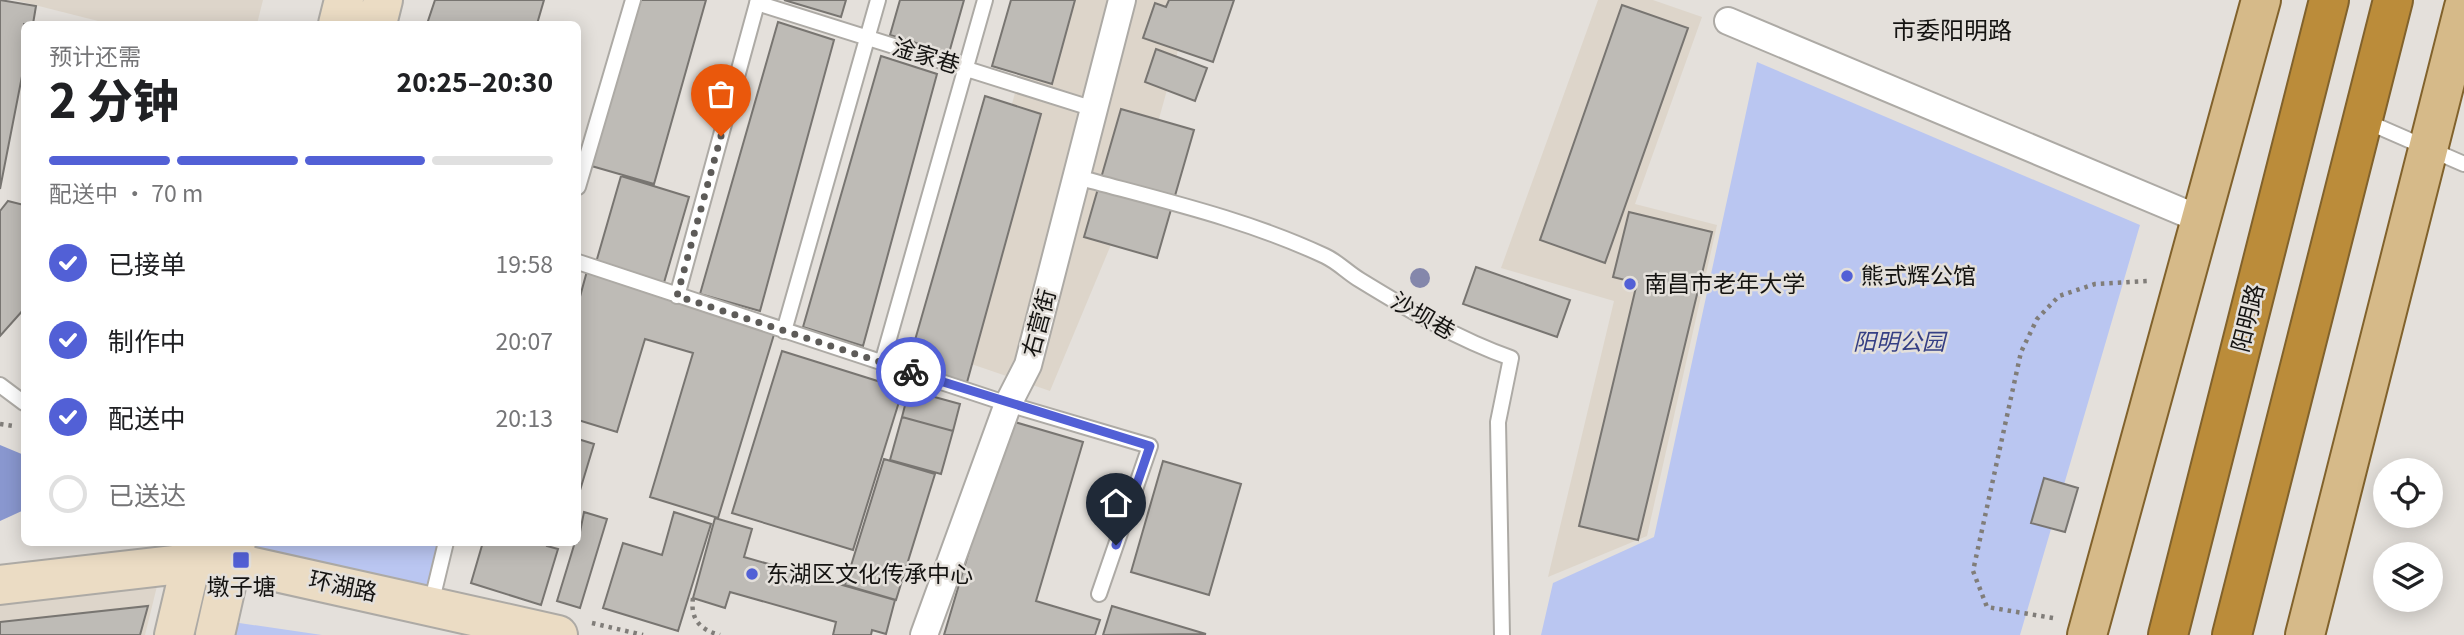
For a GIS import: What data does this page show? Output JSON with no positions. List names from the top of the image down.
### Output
{
  "streets": {
    "highway": ["阳明路"],
    "street": ["右营街", "环湖路"],
    "lane": ["淦家巷", "沙坝巷"]
  },
  "crossings": [
    ["淦家巷", "右营街"],
    ["沙坝巷", "右营街"]
  ],
  "districts": ["市委阳明路"],
  "parks": ["阳明公园"],
  "places": {
    "other": ["熊式辉公馆", "南昌市老年大学", "东湖区文化传承中心"],
    "transit": ["墩子塘"]
  },
  "page": {
    "heading": ["2 分钟", "预计还需", "20:25–20:30"],
    "bar": "配送中 · 70 m",
    "list": [
      ["已接单", "19:58"],
      ["制作中", "20:07"],
      ["配送中", "20:13"],
      "已送达"
    ]
  }
}
